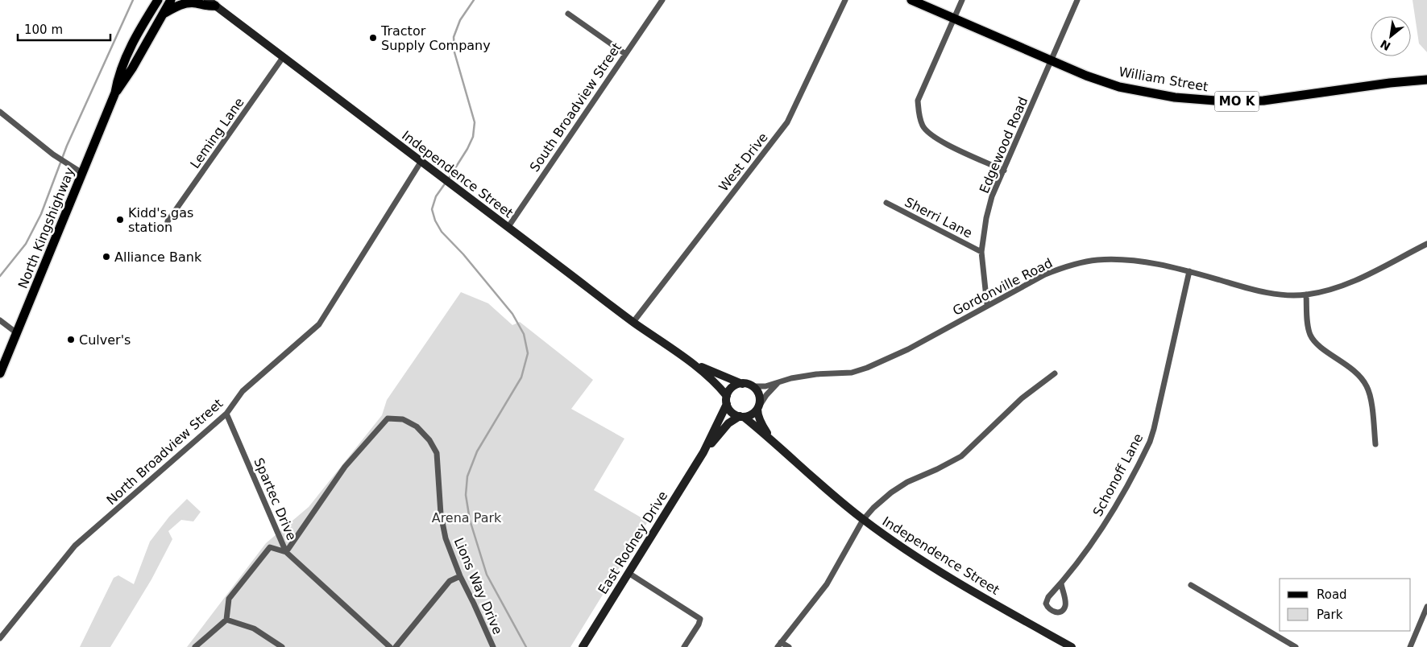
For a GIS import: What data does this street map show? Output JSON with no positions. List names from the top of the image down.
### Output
{
  "streets": {
    "main road": ["William Street", "MO K", "North Kingshighway"],
    "street": [
      "South Broadview Street",
      "Leming Lane",
      "Edgewood Road",
      "West Drive",
      "Independence Street",
      "Sherri Lane",
      "Gordonville Road",
      "North Broadview Street",
      "Schonoff Lane",
      "Spartec Drive",
      "East Rodney Drive",
      "Lions Way Drive"
    ]
  },
  "crossings": [
    ["William Street", "Edgewood Road"],
    ["South Broadview Street", "Independence Street"],
    ["Leming Lane", "Independence Street"],
    ["Edgewood Road", "Sherri Lane"],
    ["Edgewood Road", "Gordonville Road"],
    ["West Drive", "Independence Street"],
    ["Independence Street", "Gordonville Road"],
    ["Independence Street", "North Broadview Street"],
    ["Independence Street", "East Rodney Drive"],
    ["Gordonville Road", "Schonoff Lane"],
    ["Gordonville Road", "East Rodney Drive"],
    ["North Broadview Street", "Spartec Drive"],
    ["Spartec Drive", "Lions Way Drive"]
  ],
  "parks": ["Arena Park"],
  "places": [
    "Tractor Supply Company",
    "Kidd's gas station",
    "Alliance Bank",
    "Culver's"
  ],
  "legend": ["Road", "Park"],
  "scale_bar": "100 m",
  "north": "bottom left"
}
